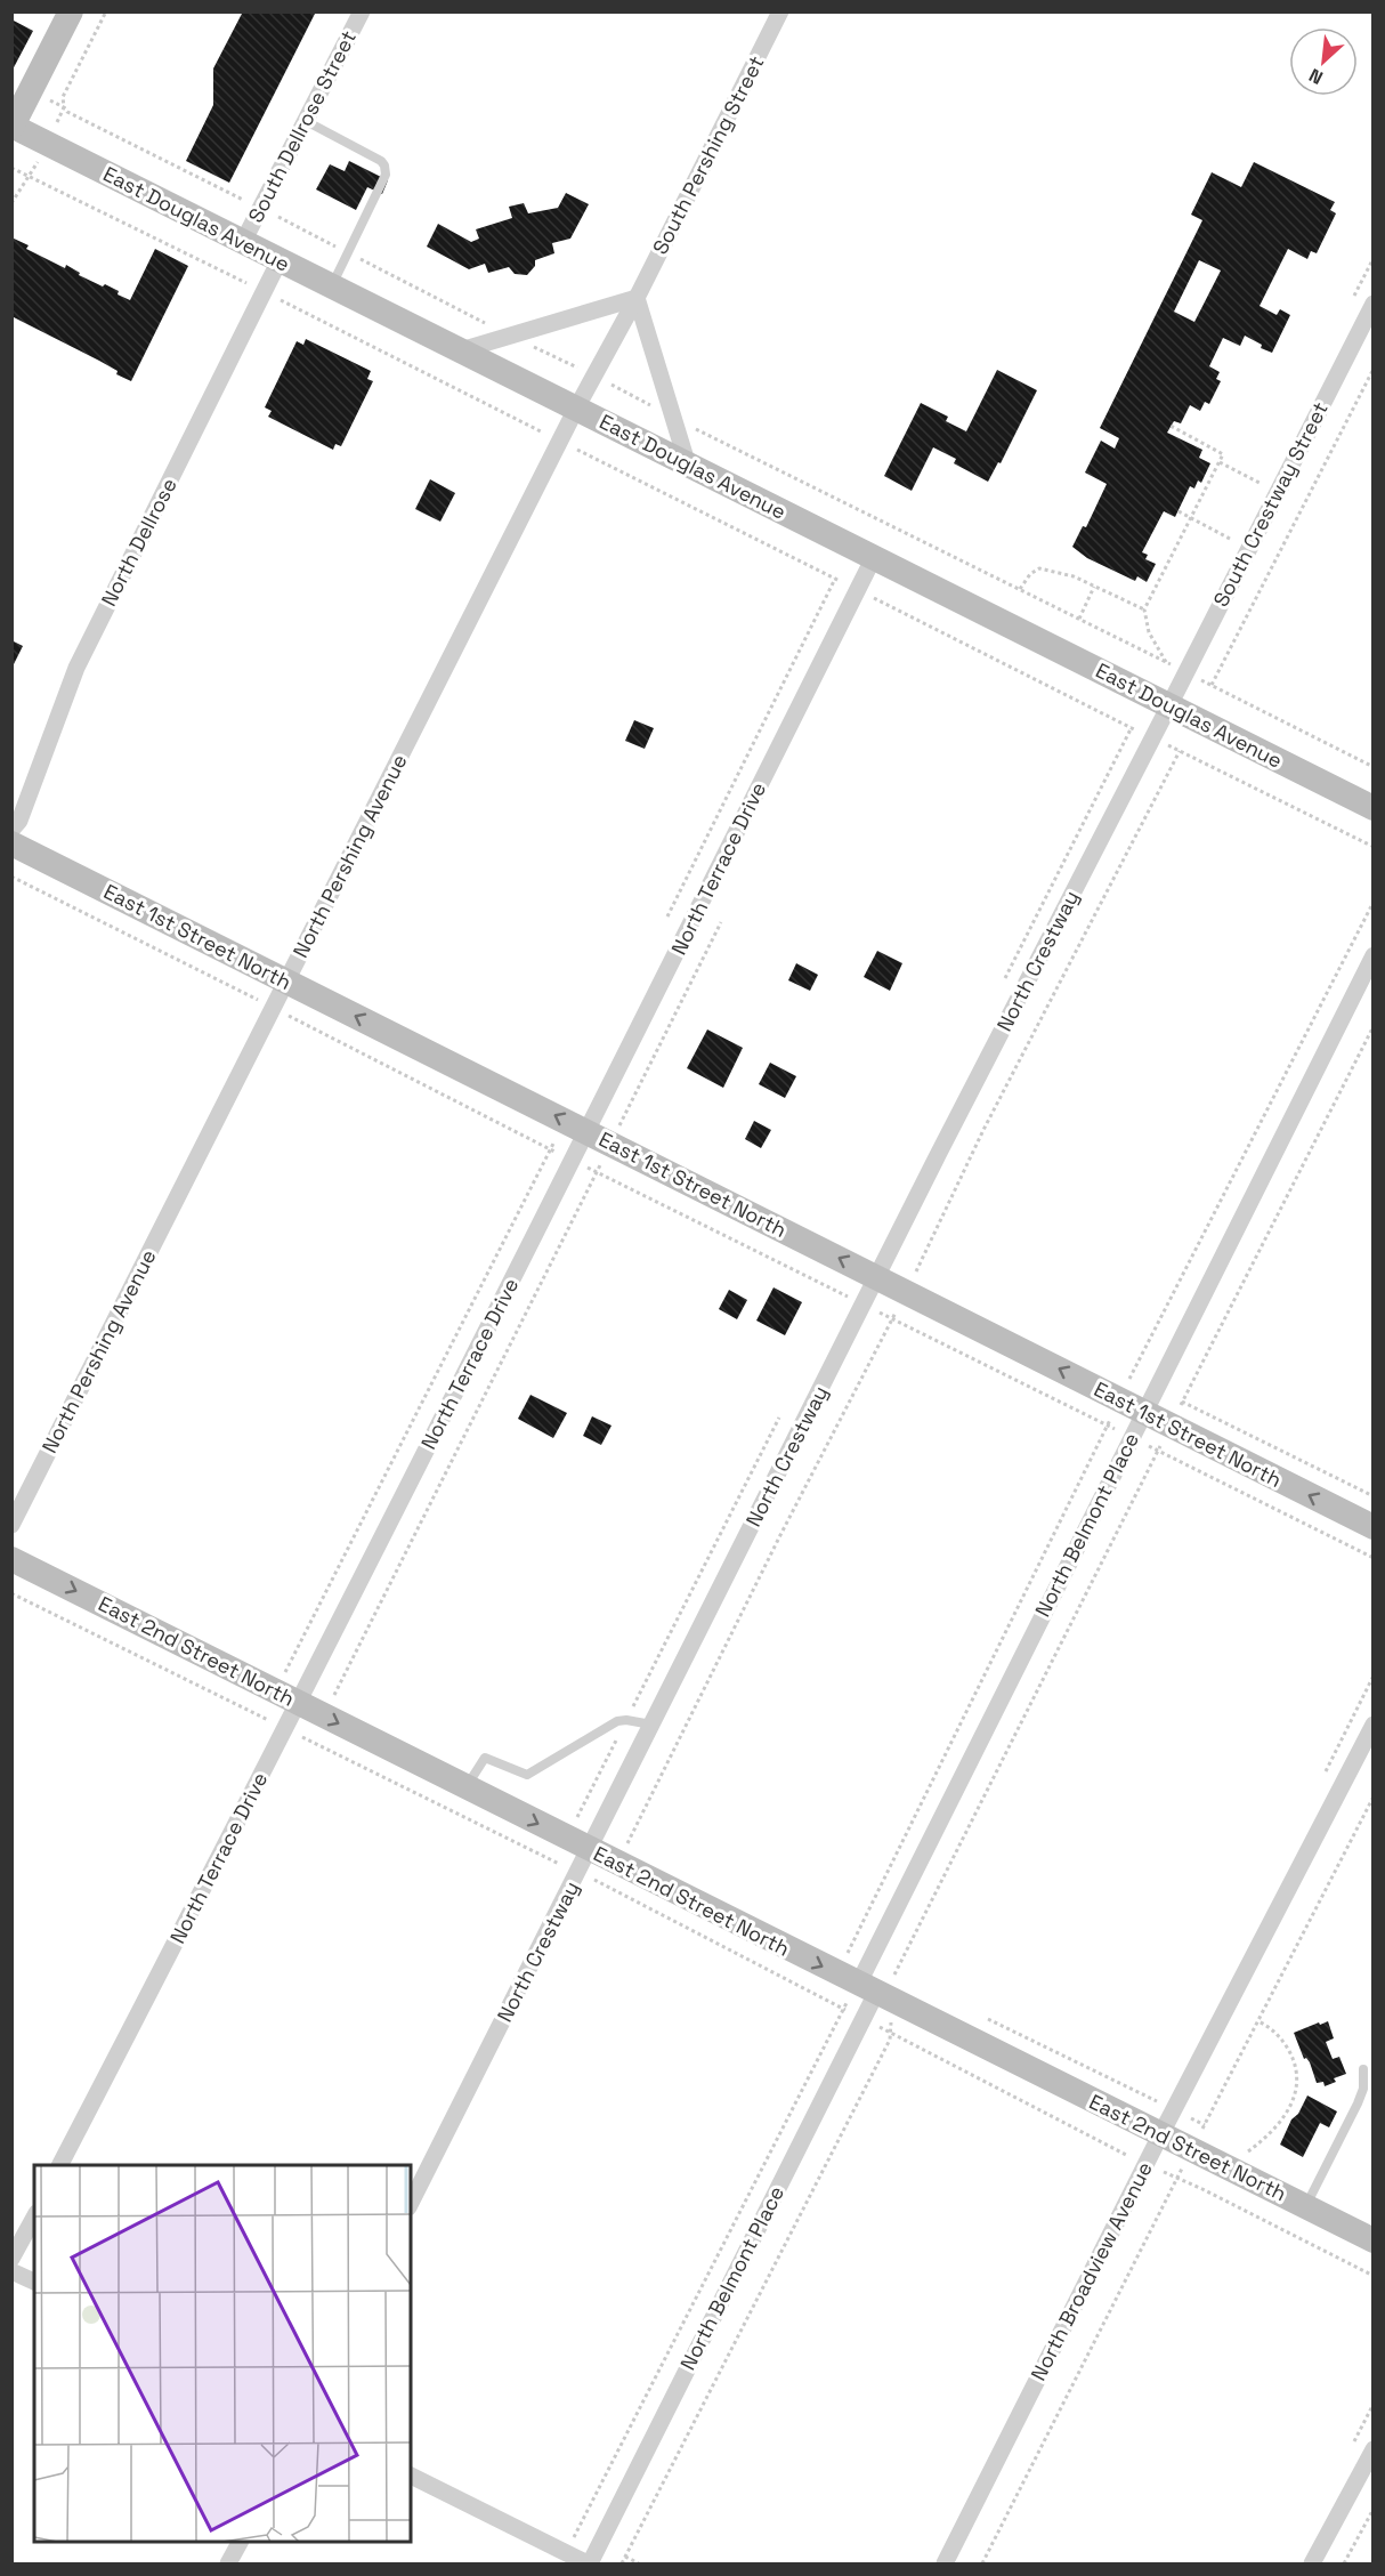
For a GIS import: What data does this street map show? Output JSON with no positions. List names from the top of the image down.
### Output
{
  "streets": {
    "street": [
      "South Dellrose Street",
      "South Pershing Street",
      "East Douglas Avenue",
      "South Crestway Street",
      "North Dellrose",
      "North Pershing Avenue",
      "North Terrace Drive",
      "East 1st Street North",
      "North Crestway",
      "North Belmont Place",
      "East 2nd Street North",
      "North Broadview Avenue"
    ]
  },
  "crossings": [
    ["South Dellrose Street", "East Douglas Avenue"],
    ["South Pershing Street", "East Douglas Avenue"],
    ["South Pershing Street", "North Pershing Avenue"],
    ["East Douglas Avenue", "South Crestway Street"],
    ["East Douglas Avenue", "North Dellrose"],
    ["East Douglas Avenue", "North Pershing Avenue"],
    ["East Douglas Avenue", "North Terrace Drive"],
    ["East Douglas Avenue", "North Crestway"],
    ["South Crestway Street", "North Crestway"],
    ["North Pershing Avenue", "East 1st Street North"],
    ["North Terrace Drive", "East 1st Street North"],
    ["North Terrace Drive", "East 2nd Street North"],
    ["East 1st Street North", "North Crestway"],
    ["East 1st Street North", "North Belmont Place"],
    ["North Crestway", "East 2nd Street North"],
    ["North Belmont Place", "East 2nd Street North"],
    ["East 2nd Street North", "North Broadview Avenue"]
  ],
  "one_way": ["East 1st Street North", "East 2nd Street North"],
  "north": "bottom left"
}
